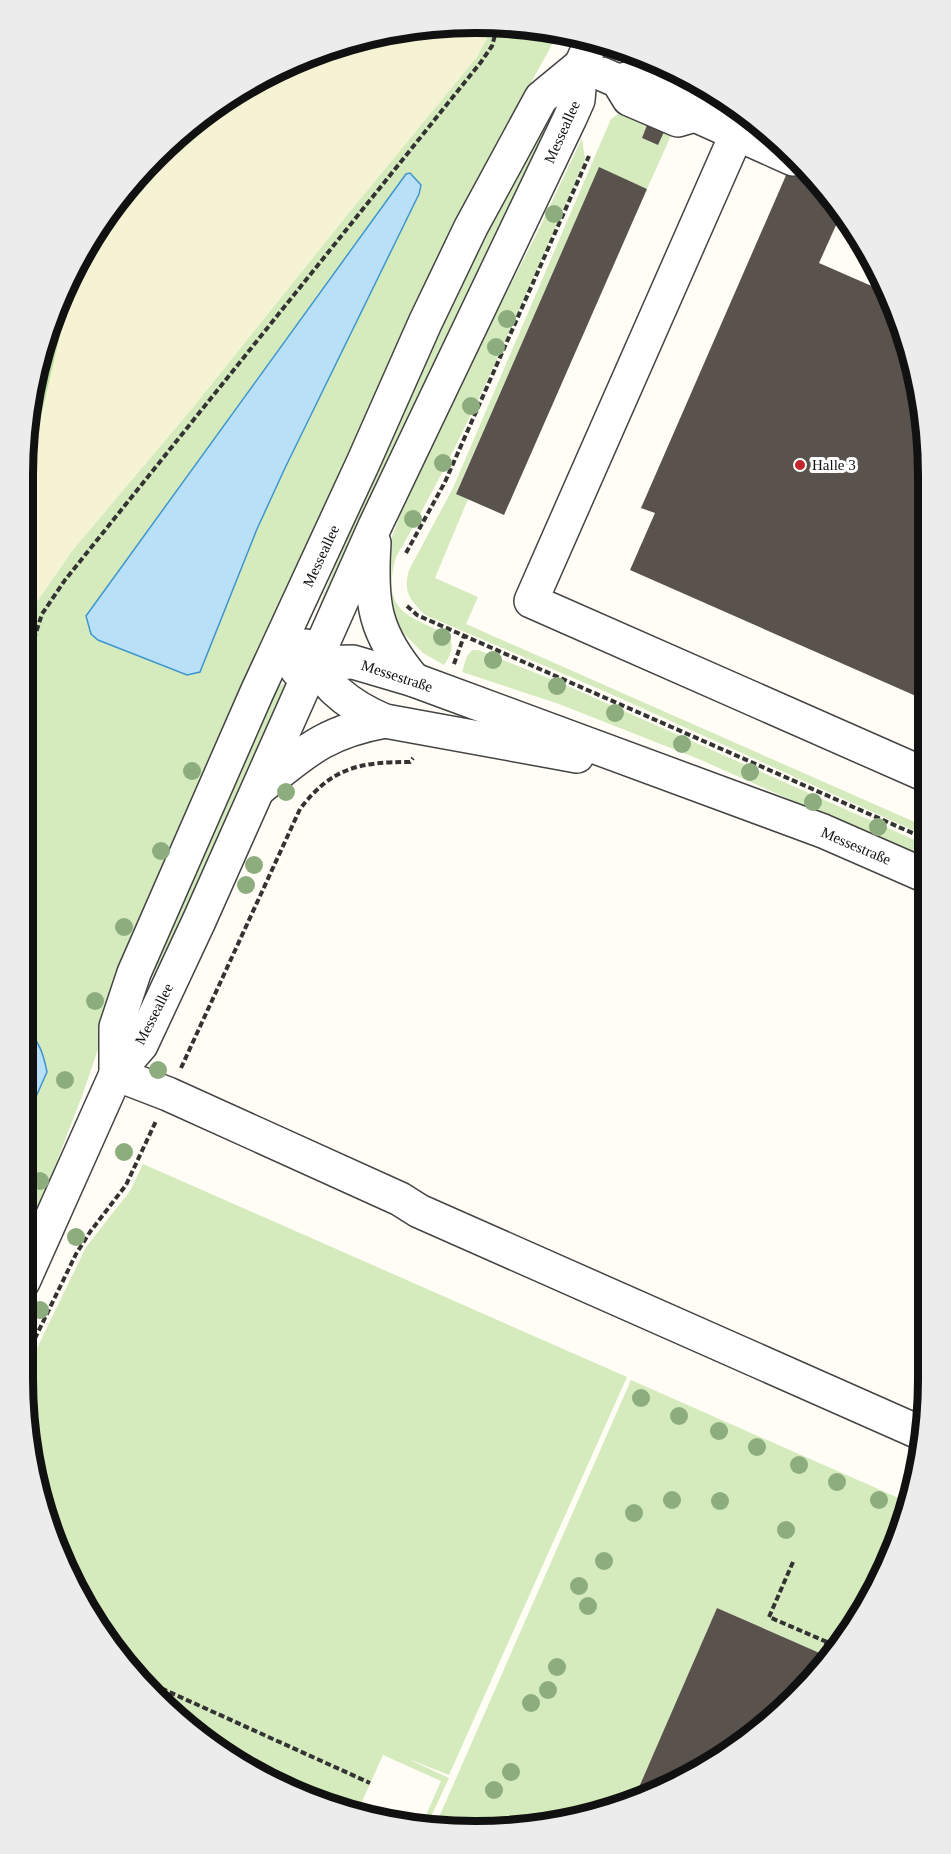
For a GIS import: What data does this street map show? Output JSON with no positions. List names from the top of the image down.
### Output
{
  "streets": {
    "street": ["Messeallee", "Messestraße"]
  },
  "crossings": [
    ["Messeallee", "Messestraße"]
  ],
  "places": ["Halle 3"]
}
